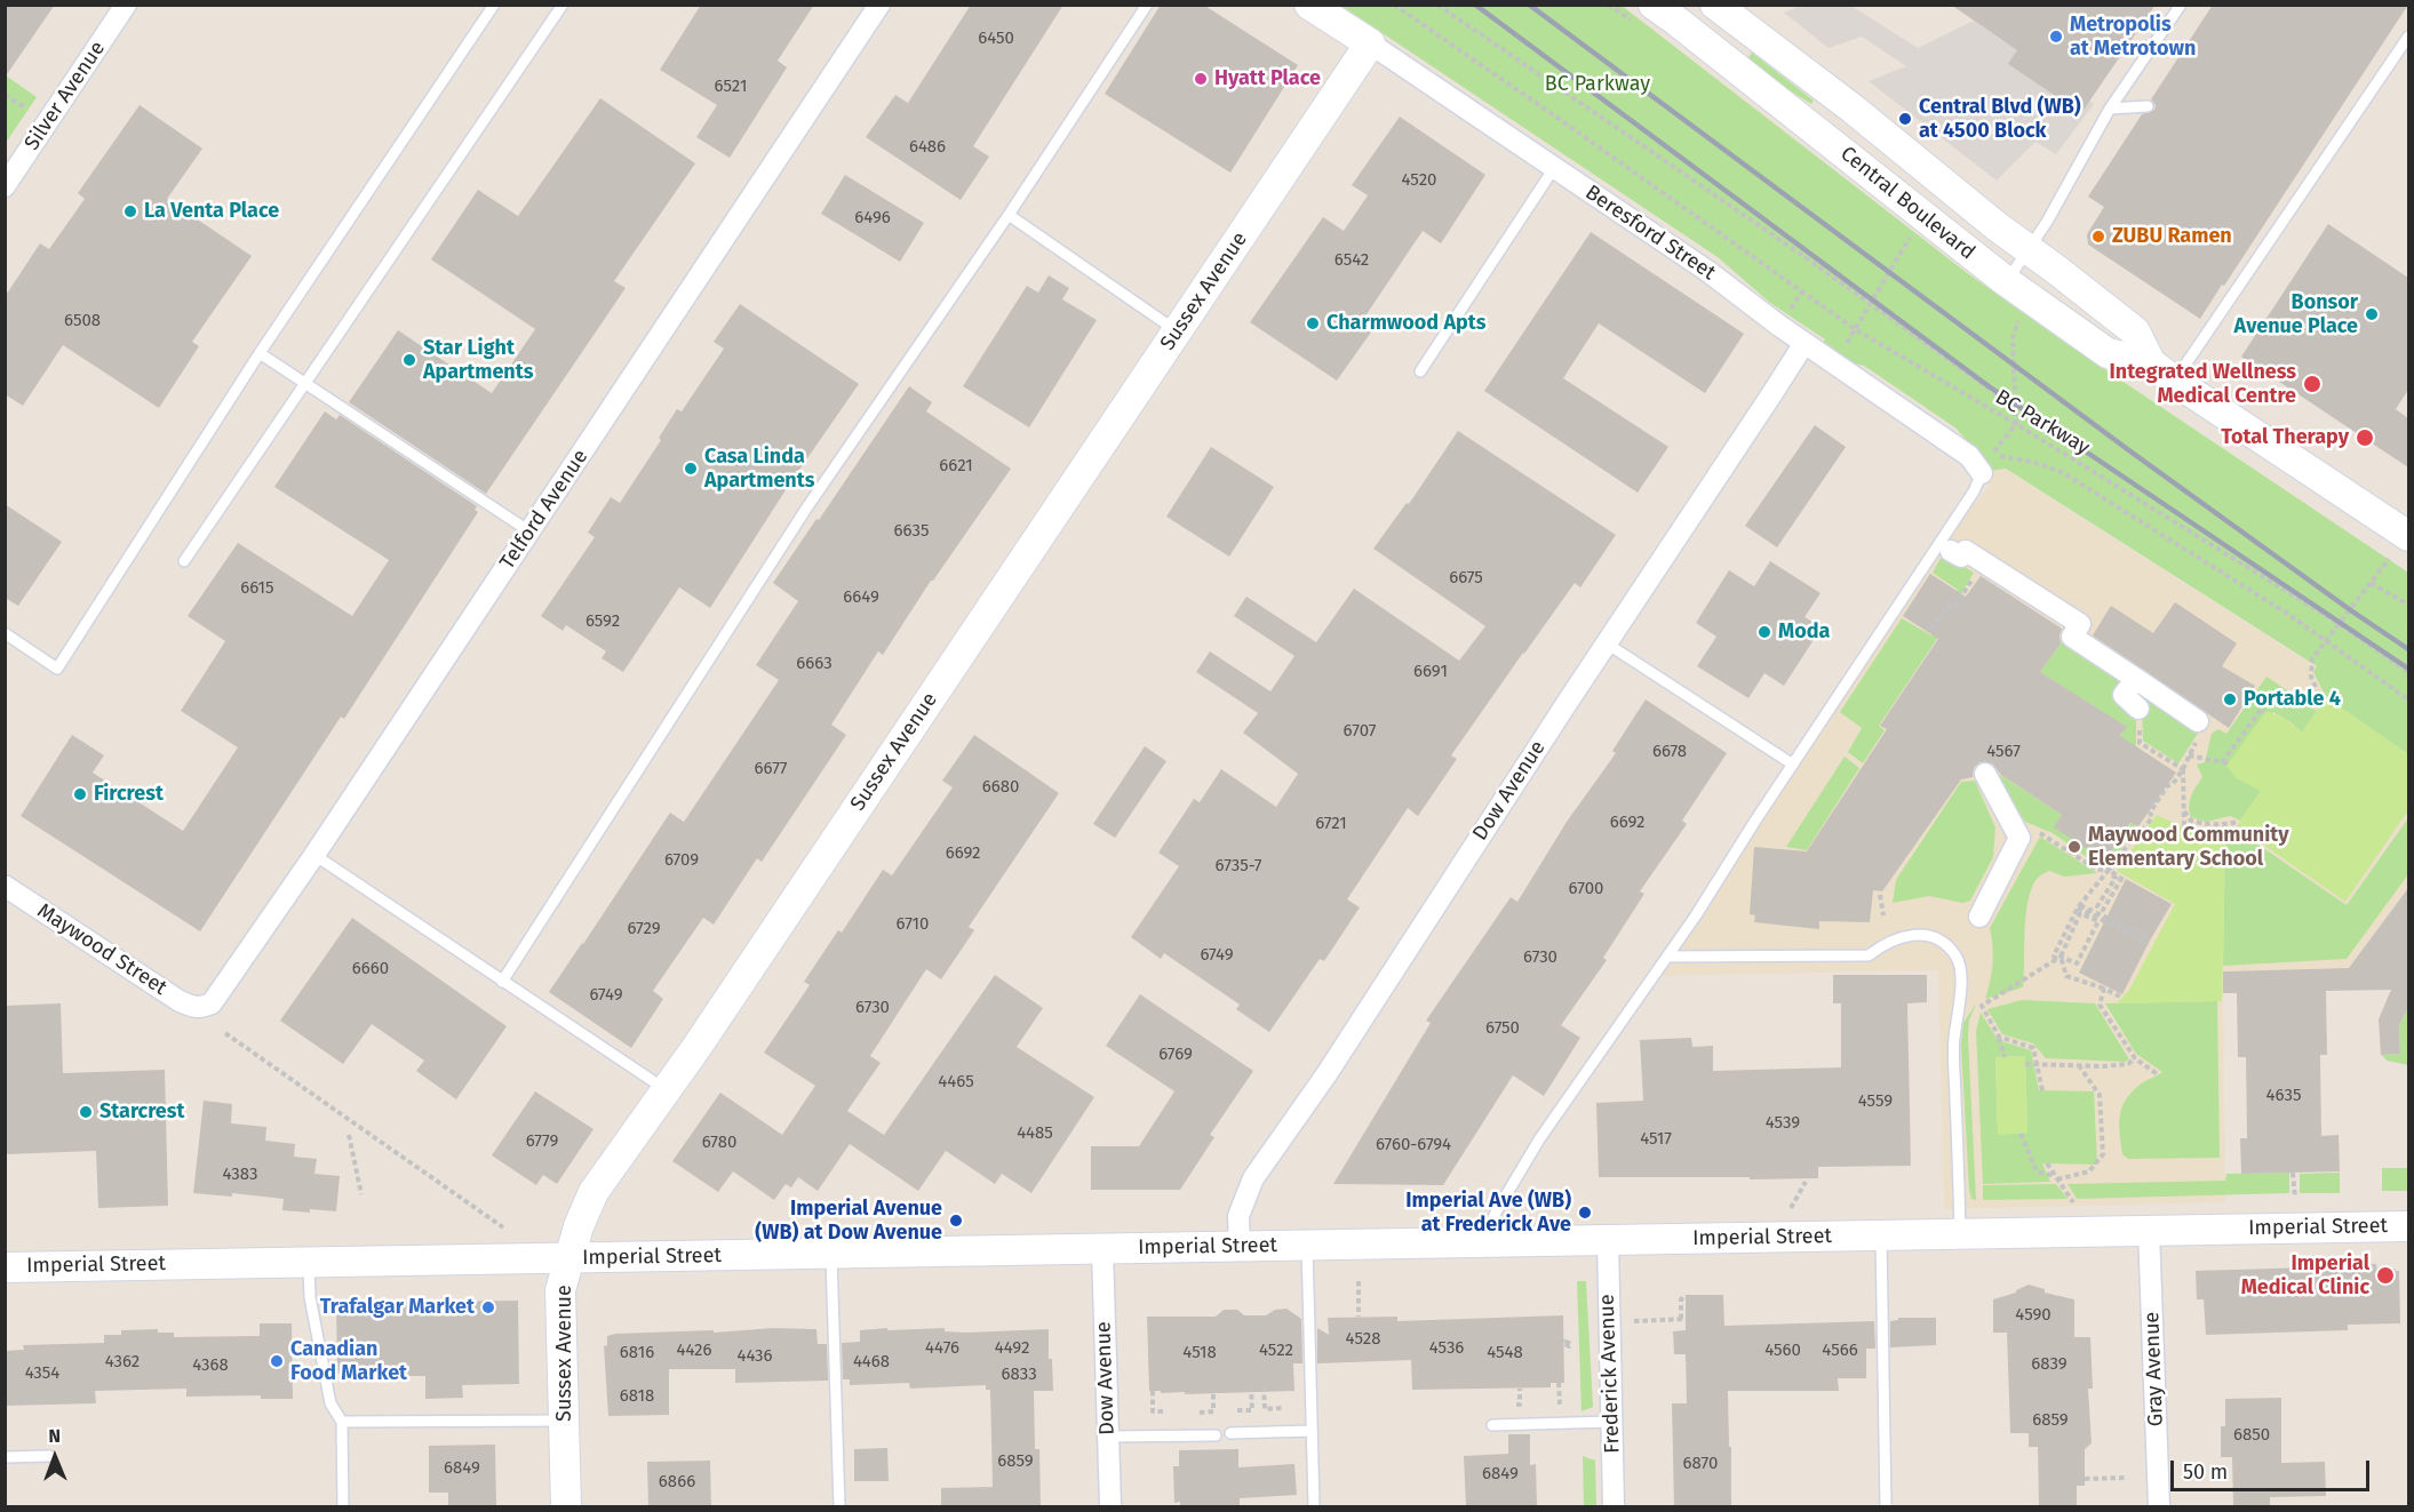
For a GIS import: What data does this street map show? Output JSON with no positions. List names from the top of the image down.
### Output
{
  "streets": {
    "street": [
      "Silver Avenue",
      "Central Boulevard",
      "Beresford Street",
      "Sussex Avenue",
      "Telford Avenue",
      "Dow Avenue",
      "Maywood Street",
      "Imperial Street",
      "Gray Avenue",
      "Frederick Avenue"
    ],
    "path": ["BC Parkway"]
  },
  "crossings": [
    ["Beresford Street", "Sussex Avenue"],
    ["Beresford Street", "Dow Avenue"],
    ["Sussex Avenue", "Imperial Street"],
    ["Telford Avenue", "Maywood Street"],
    ["Dow Avenue", "Imperial Street"],
    ["Imperial Street", "Gray Avenue"],
    ["Imperial Street", "Frederick Avenue"]
  ],
  "parks": ["BC Parkway"],
  "places": [
    "Metropolis at Metrotown",
    "Hyatt Place",
    "Central Blvd (WB) at 4500 Block",
    "La Venta Place",
    "ZUBU Ramen",
    "Bonsor Avenue Place",
    "Charmwood Apts",
    "Star Light Apartments",
    "Integrated Wellness Medical Centre",
    "Total Therapy",
    "Casa Linda Apartments",
    "Moda",
    "Portable 4",
    "Fircrest",
    "Maywood Community Elementary School",
    "Starcrest",
    "Imperial Ave (WB) at Frederick Ave",
    "Imperial Avenue (WB) at Dow Avenue",
    "Imperial Medical Clinic",
    "Trafalgar Market",
    "Canadian Food Market"
  ],
  "house_numbers": [
    "6450",
    "6521",
    "6486",
    "4520",
    "6496",
    "6542",
    "6508",
    "6621",
    "6635",
    "6675",
    "6615",
    "6649",
    "6592",
    "6663",
    "6691",
    "6707",
    "6678",
    "4567",
    "6677",
    "6680",
    "6692",
    "6721",
    "6692",
    "6709",
    "6735-7",
    "6700",
    "6710",
    "6729",
    "6749",
    "6730",
    "6660",
    "6749",
    "6730",
    "6750",
    "6769",
    "4465",
    "4635",
    "4559",
    "4539",
    "4485",
    "4517",
    "6779",
    "6780",
    "6760-6794",
    "4383",
    "4590",
    "4528",
    "4476",
    "4492",
    "4536",
    "4426",
    "4522",
    "4560",
    "4566",
    "6816",
    "4518",
    "4548",
    "4436",
    "4362",
    "4468",
    "6839",
    "4368",
    "4354",
    "6833",
    "6818",
    "6859",
    "6850",
    "6859",
    "6870",
    "6849",
    "6849",
    "6866"
  ],
  "scale_bar": "50 m",
  "north": "top"
}
